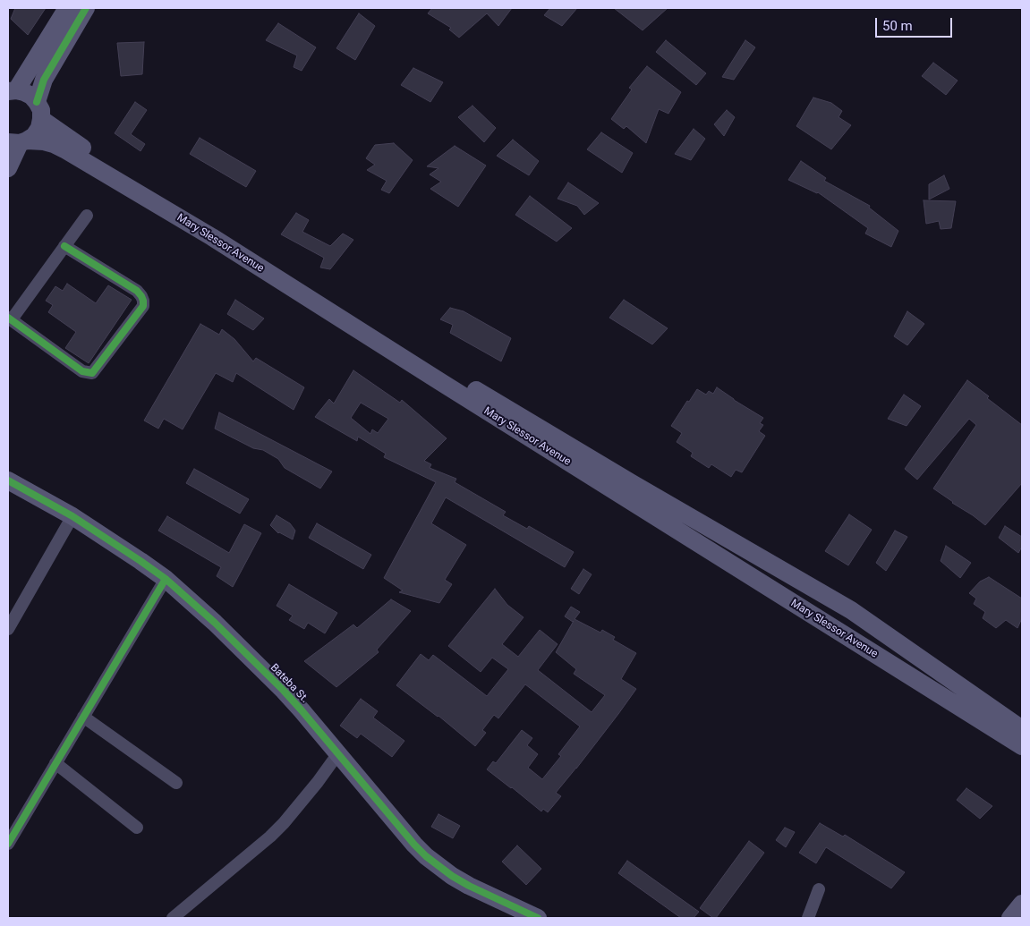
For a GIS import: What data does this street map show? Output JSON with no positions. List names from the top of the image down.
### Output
{
  "streets": {
    "main road": ["Mary Slessor Avenue", "Bateba St."]
  },
  "scale_bar": "50 m"
}
